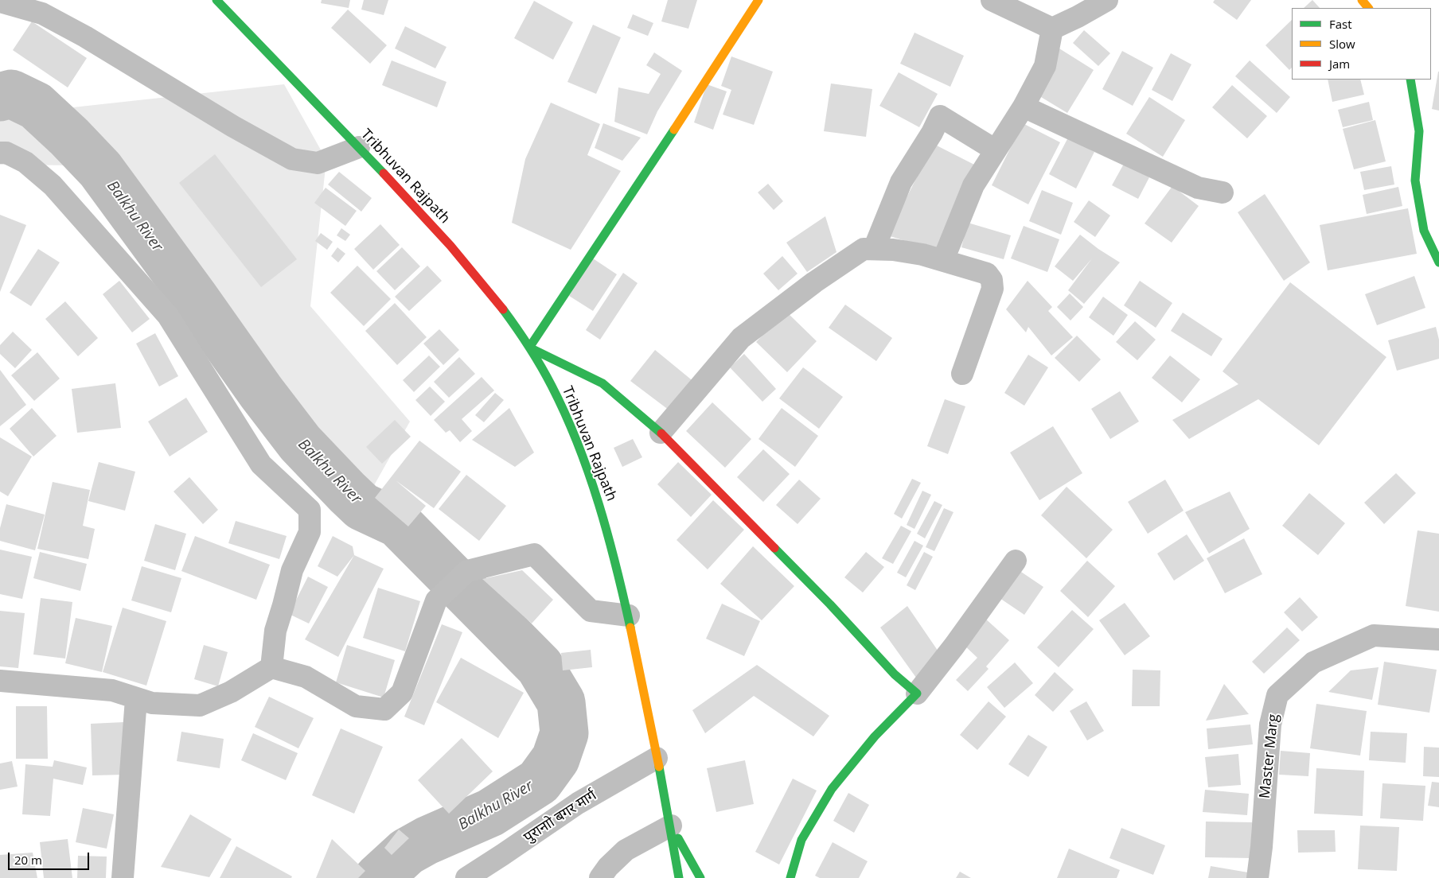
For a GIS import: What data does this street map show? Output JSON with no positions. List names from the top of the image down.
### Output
{
  "streets": {
    "main road": ["Tribhuvan Rajpath"],
    "street": ["Master Marg", "पुरानाो बगर मार्ग"]
  },
  "crossings": [
    ["Tribhuvan Rajpath", "पुरानाो बगर मार्ग"]
  ],
  "water": ["Balkhu River"],
  "legend": ["Fast", "Slow", "Jam"],
  "scale_bar": "20 m"
}
